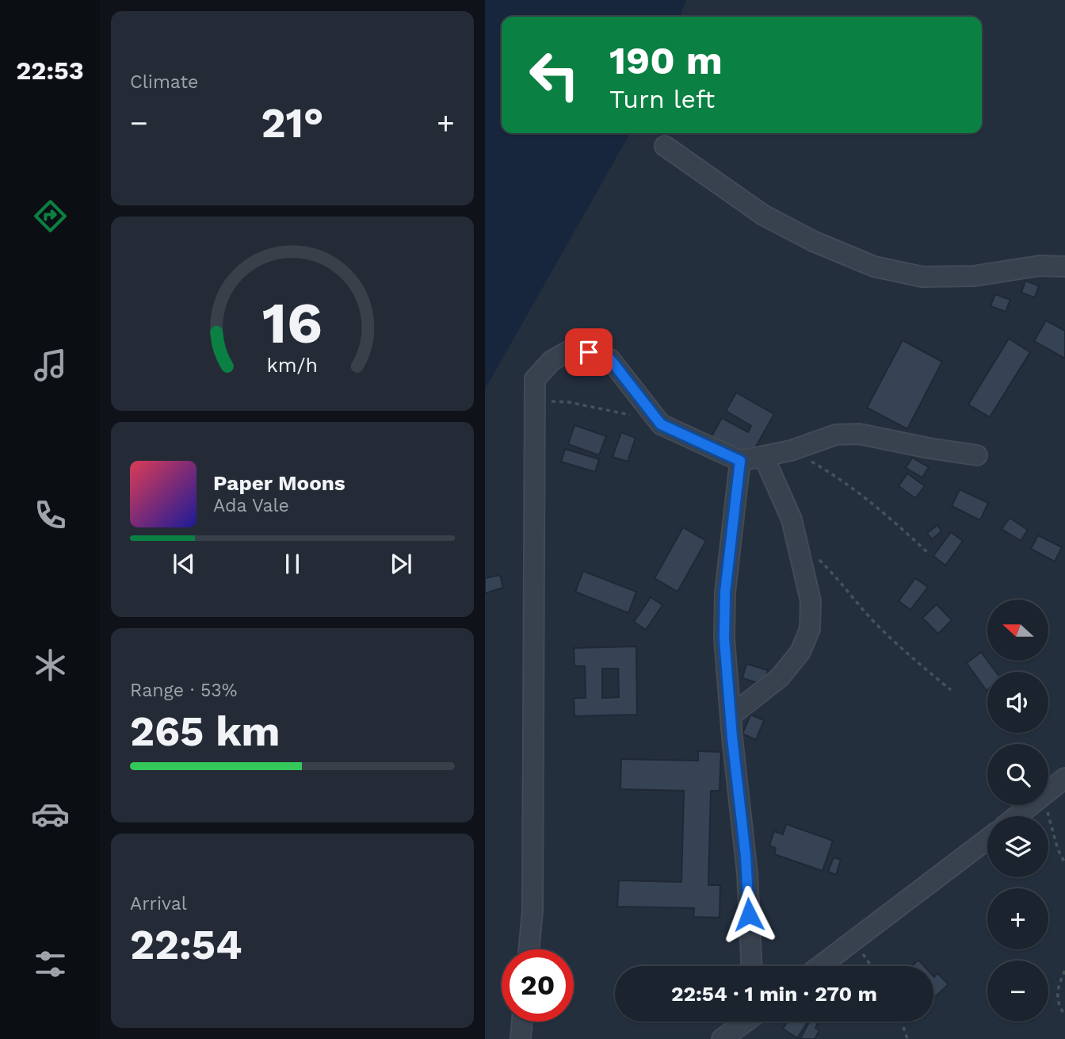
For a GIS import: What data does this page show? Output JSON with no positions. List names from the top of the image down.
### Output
{
  "north": "left",
  "page": {
    "tabs": "22:53",
    "tile": [
      "Climate",
      ["Range · 53%", "265 km"],
      ["Arrival", "22:54"]
    ],
    "turn": ["190 m", "Turn left"],
    "heat": ["−", "21°", "+"],
    "song": ["Paper Moons", "Ada Vale"],
    "map_buttons": ["+", "−"],
    "limit": "20",
    "trip": "22:54 · 1 min · 270 m",
    "gauge": ["16", "km/h"]
  }
}
